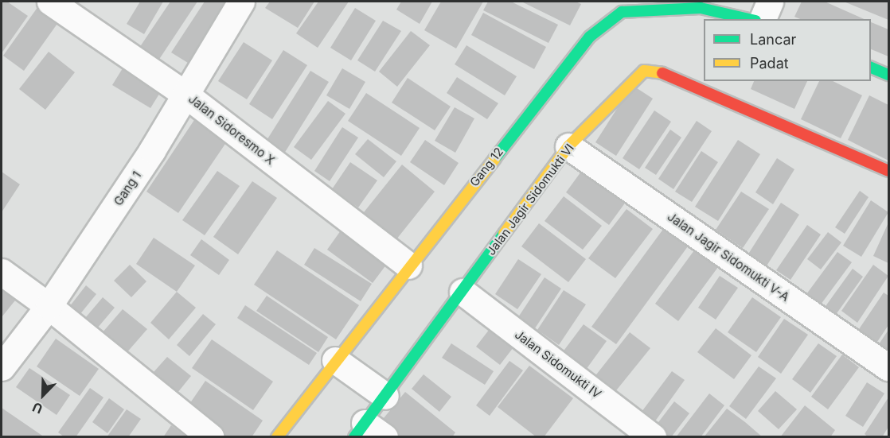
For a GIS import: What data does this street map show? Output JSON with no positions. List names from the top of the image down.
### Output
{
  "streets": {
    "street": [
      "Jalan Sidoresmo X",
      "Gang 12",
      "Gang 1",
      "Jalan Jagir Sidomukti VI",
      "Jalan Jagir Sidomukti V-A",
      "Jalan Sidomukti IV"
    ]
  },
  "crossings": [
    ["Jalan Sidoresmo X", "Gang 12"],
    ["Jalan Sidoresmo X", "Gang 1"],
    ["Jalan Jagir Sidomukti VI", "Jalan Jagir Sidomukti V-A"],
    ["Jalan Jagir Sidomukti VI", "Jalan Sidomukti IV"]
  ],
  "legend": ["Lancar", "Padat"],
  "north": "bottom left"
}
